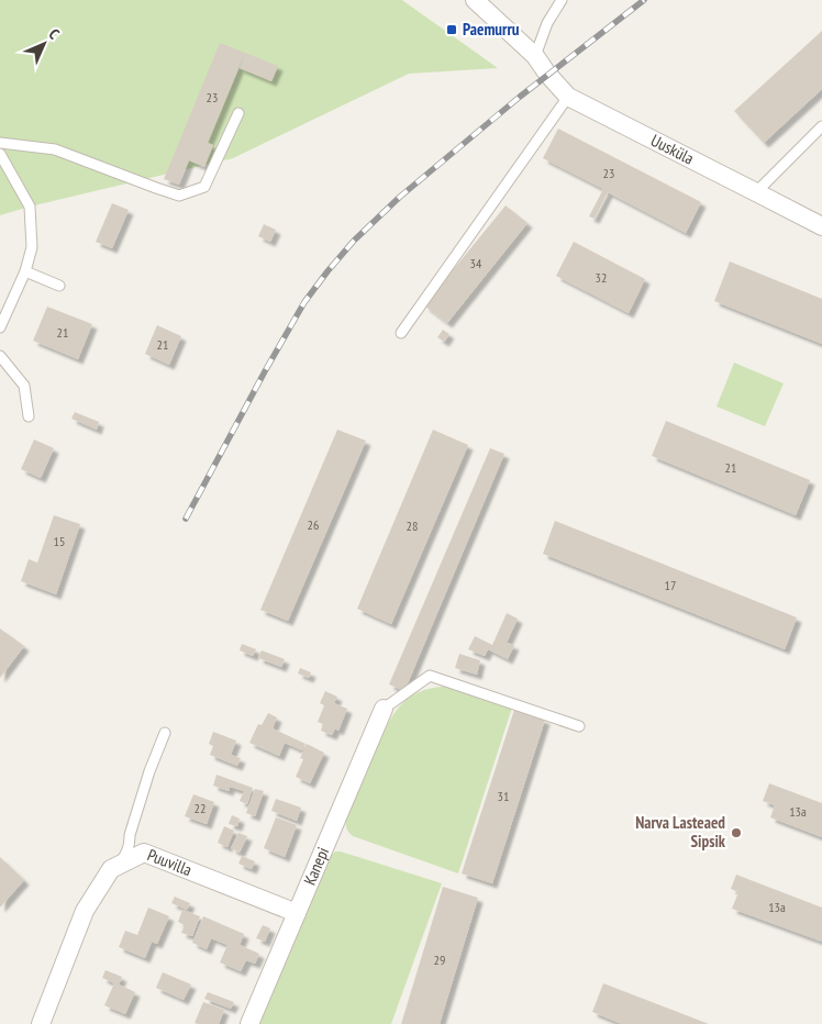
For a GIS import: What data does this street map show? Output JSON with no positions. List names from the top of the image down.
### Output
{
  "streets": {
    "street": ["Uusküla", "Puuvilla", "Kanepi"]
  },
  "crossings": [
    ["Puuvilla", "Kanepi"]
  ],
  "places": {
    "transit": ["Paemurru"],
    "other": ["Narva Lasteaed Sipsik"]
  },
  "house_numbers": [
    "23",
    "23",
    "34",
    "32",
    "21",
    "21",
    "21",
    "26",
    "28",
    "15",
    "17",
    "31",
    "22",
    "13a",
    "13a",
    "29"
  ],
  "north": "top right"
}
